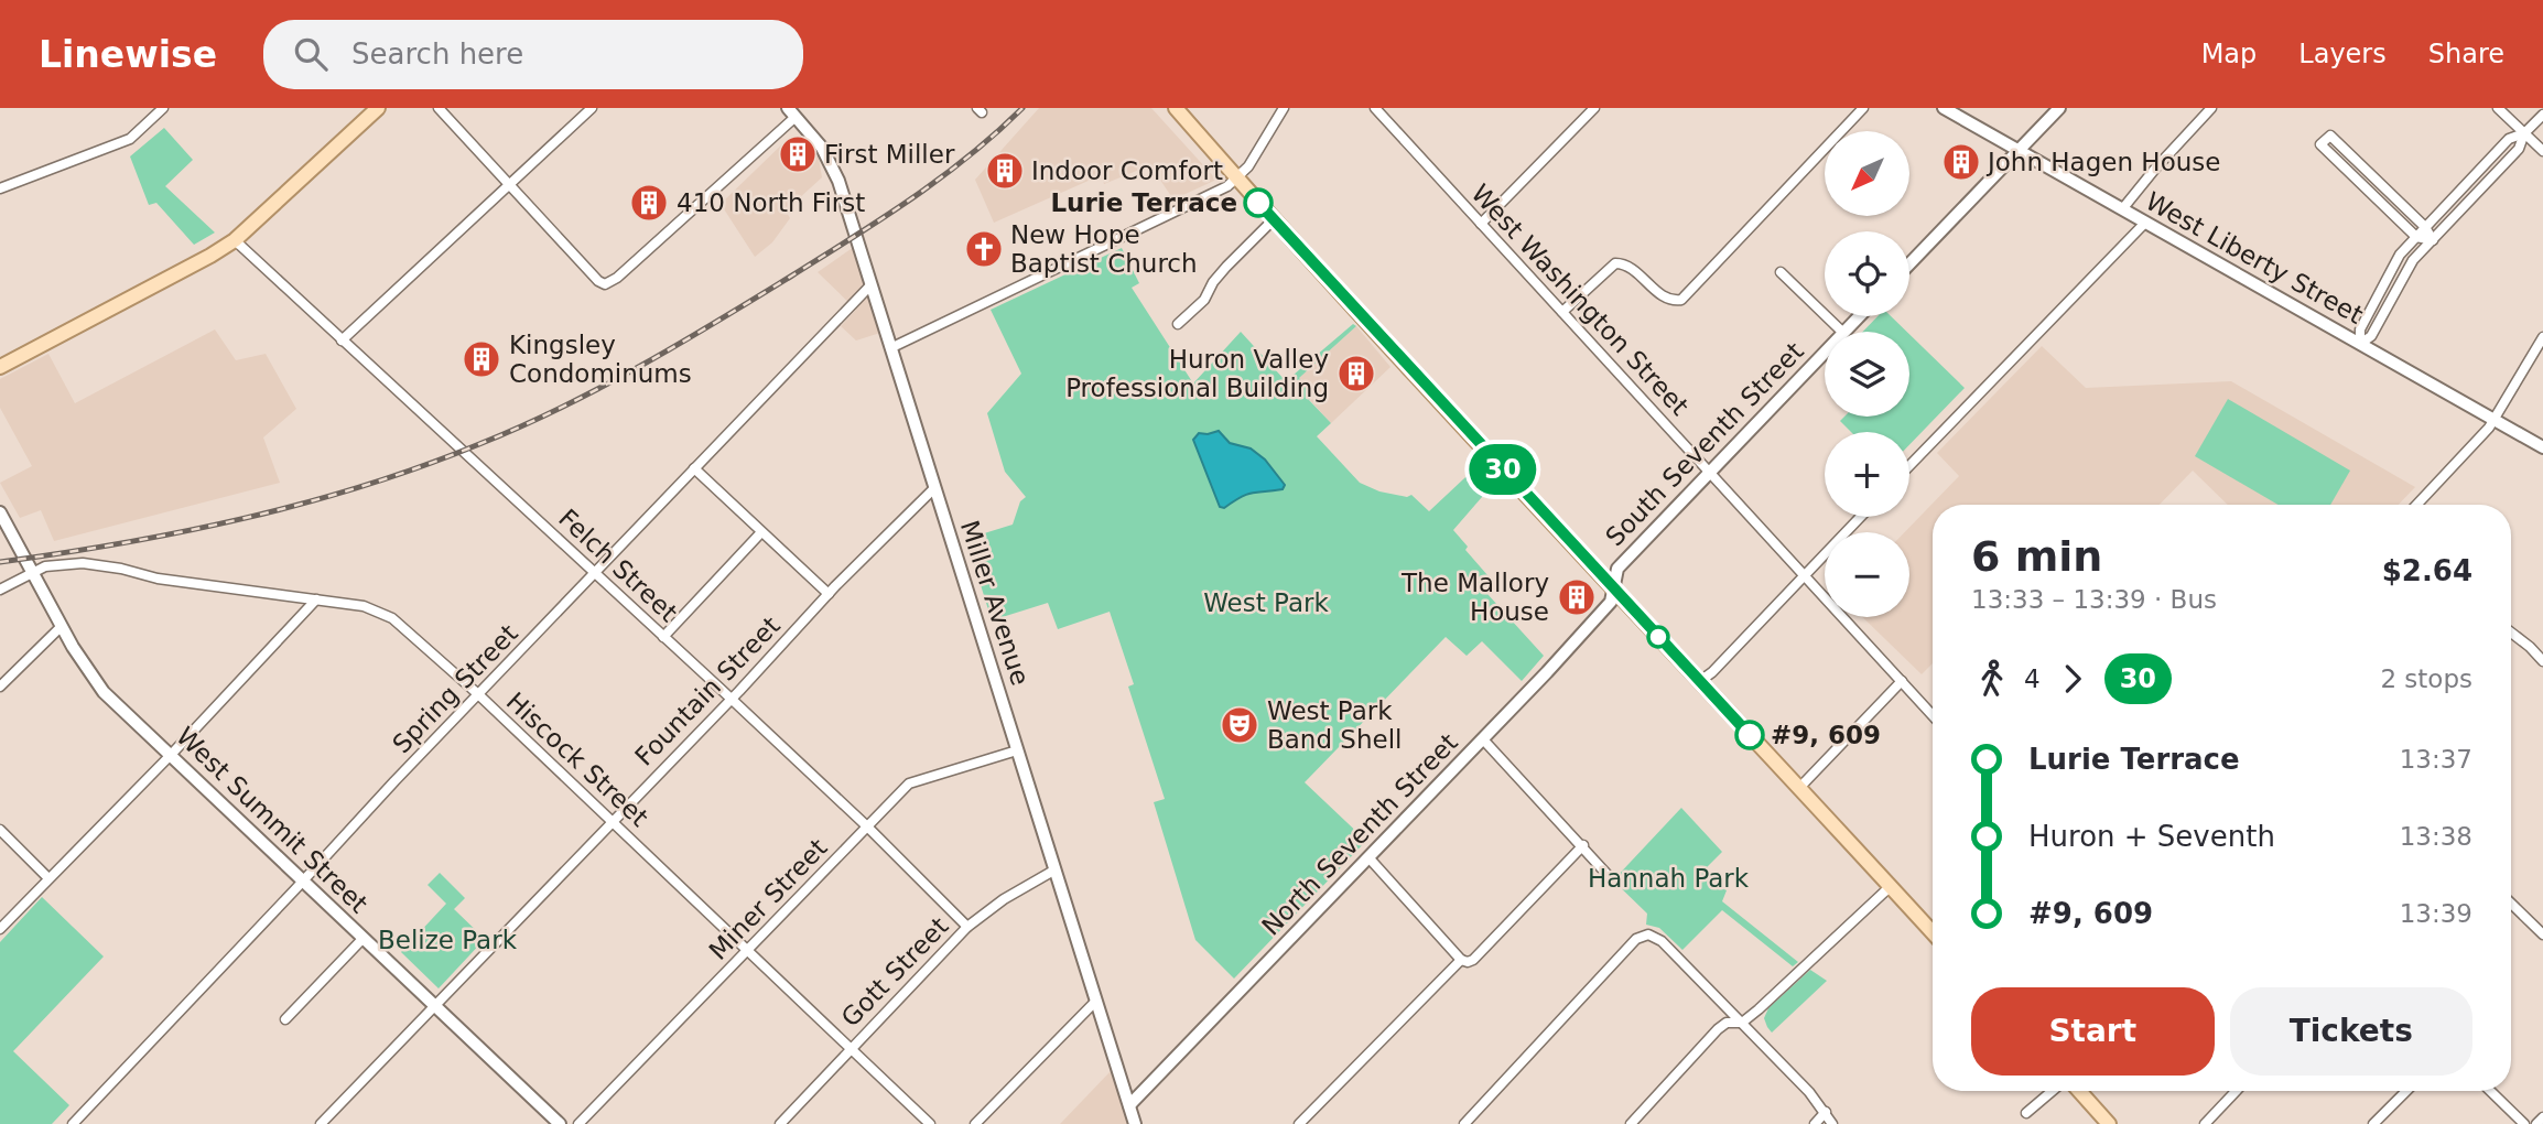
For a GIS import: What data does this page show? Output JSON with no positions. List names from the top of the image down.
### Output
{
  "streets": {
    "street": [
      "West Liberty Street",
      "West Washington Street",
      "South Seventh Street",
      "Felch Street",
      "Miller Avenue",
      "Spring Street",
      "Fountain Street",
      "Hiscock Street",
      "West Summit Street",
      "North Seventh Street",
      "Miner Street",
      "Gott Street"
    ]
  },
  "crossings": [
    ["West Washington Street", "South Seventh Street"],
    ["South Seventh Street", "North Seventh Street"],
    ["Felch Street", "Spring Street"],
    ["Felch Street", "Fountain Street"],
    ["Felch Street", "Miner Street"],
    ["Felch Street", "Gott Street"],
    ["Miller Avenue", "Spring Street"],
    ["Miller Avenue", "Fountain Street"],
    ["Miller Avenue", "North Seventh Street"],
    ["Miller Avenue", "Miner Street"],
    ["Miller Avenue", "Gott Street"],
    ["Spring Street", "Hiscock Street"],
    ["Spring Street", "West Summit Street"],
    ["Fountain Street", "Hiscock Street"],
    ["Fountain Street", "West Summit Street"],
    ["Hiscock Street", "West Summit Street"],
    ["Hiscock Street", "Miner Street"],
    ["Hiscock Street", "Gott Street"]
  ],
  "parks": ["West Park", "Hannah Park", "Belize Park"],
  "places": {
    "building": [
      "First Miller",
      "John Hagen House",
      "Indoor Comfort",
      "410 North First",
      "Kingsley Condominums",
      "Huron Valley Professional Building",
      "The Mallory House"
    ],
    "other": ["Lurie Terrace", "#9, 609"],
    "church": ["New Hope Baptist Church"],
    "theatre": ["West Park Band Shell"]
  },
  "lines": ["bus line 30"],
  "north": "bottom left",
  "page": {
    "header": "Linewise",
    "search": "Search here",
    "nav": ["Map", "Layers", "Share"],
    "on_map": "30",
    "map_buttons": ["+", "−"],
    "heading": ["6 min", "13:33 – 13:39 · Bus", "$2.64"],
    "legs": ["4", "30", "2 stops"],
    "list": [
      {
        "name": "Lurie Terrace",
        "value": "13:37"
      },
      {
        "name": "Huron + Seventh",
        "value": "13:38"
      },
      {
        "name": "#9, 609",
        "value": "13:39"
      }
    ],
    "buttons": ["Start", "Tickets"]
  }
}
